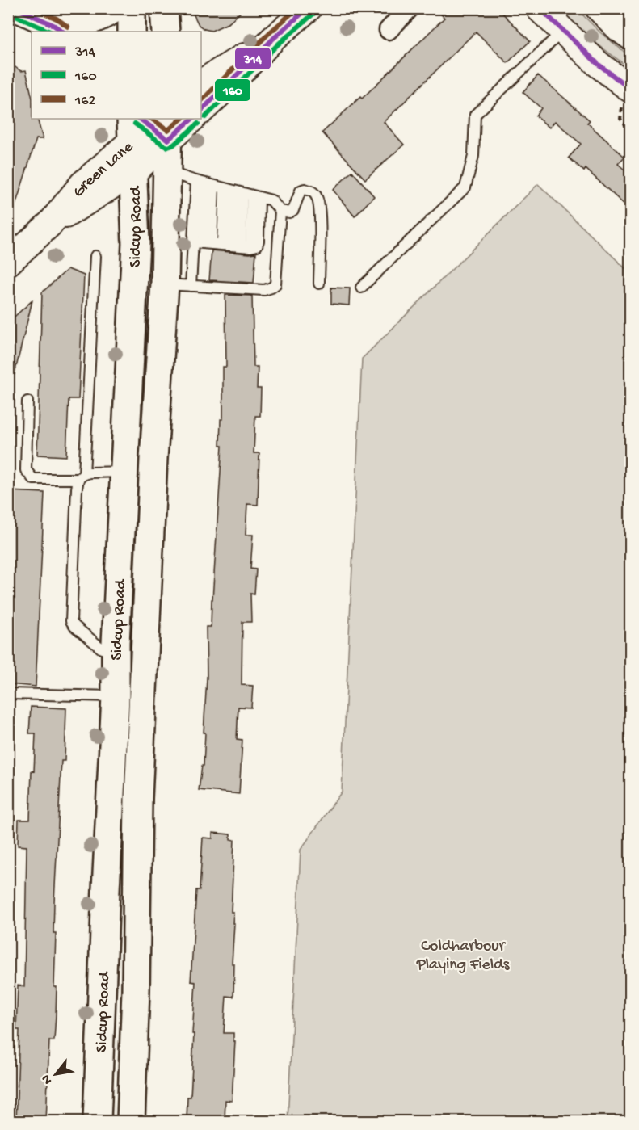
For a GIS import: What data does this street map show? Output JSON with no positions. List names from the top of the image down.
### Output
{
  "streets": {
    "highway": ["Sidcup Road"],
    "main road": ["Green Lane"]
  },
  "crossings": [
    ["Green Lane", "Sidcup Road"]
  ],
  "parks": ["Coldharbour Playing Fields"],
  "lines": ["transit line 314", "transit line 162", "transit line 160"],
  "legend": ["314", "160", "162"],
  "north": "bottom left"
}
